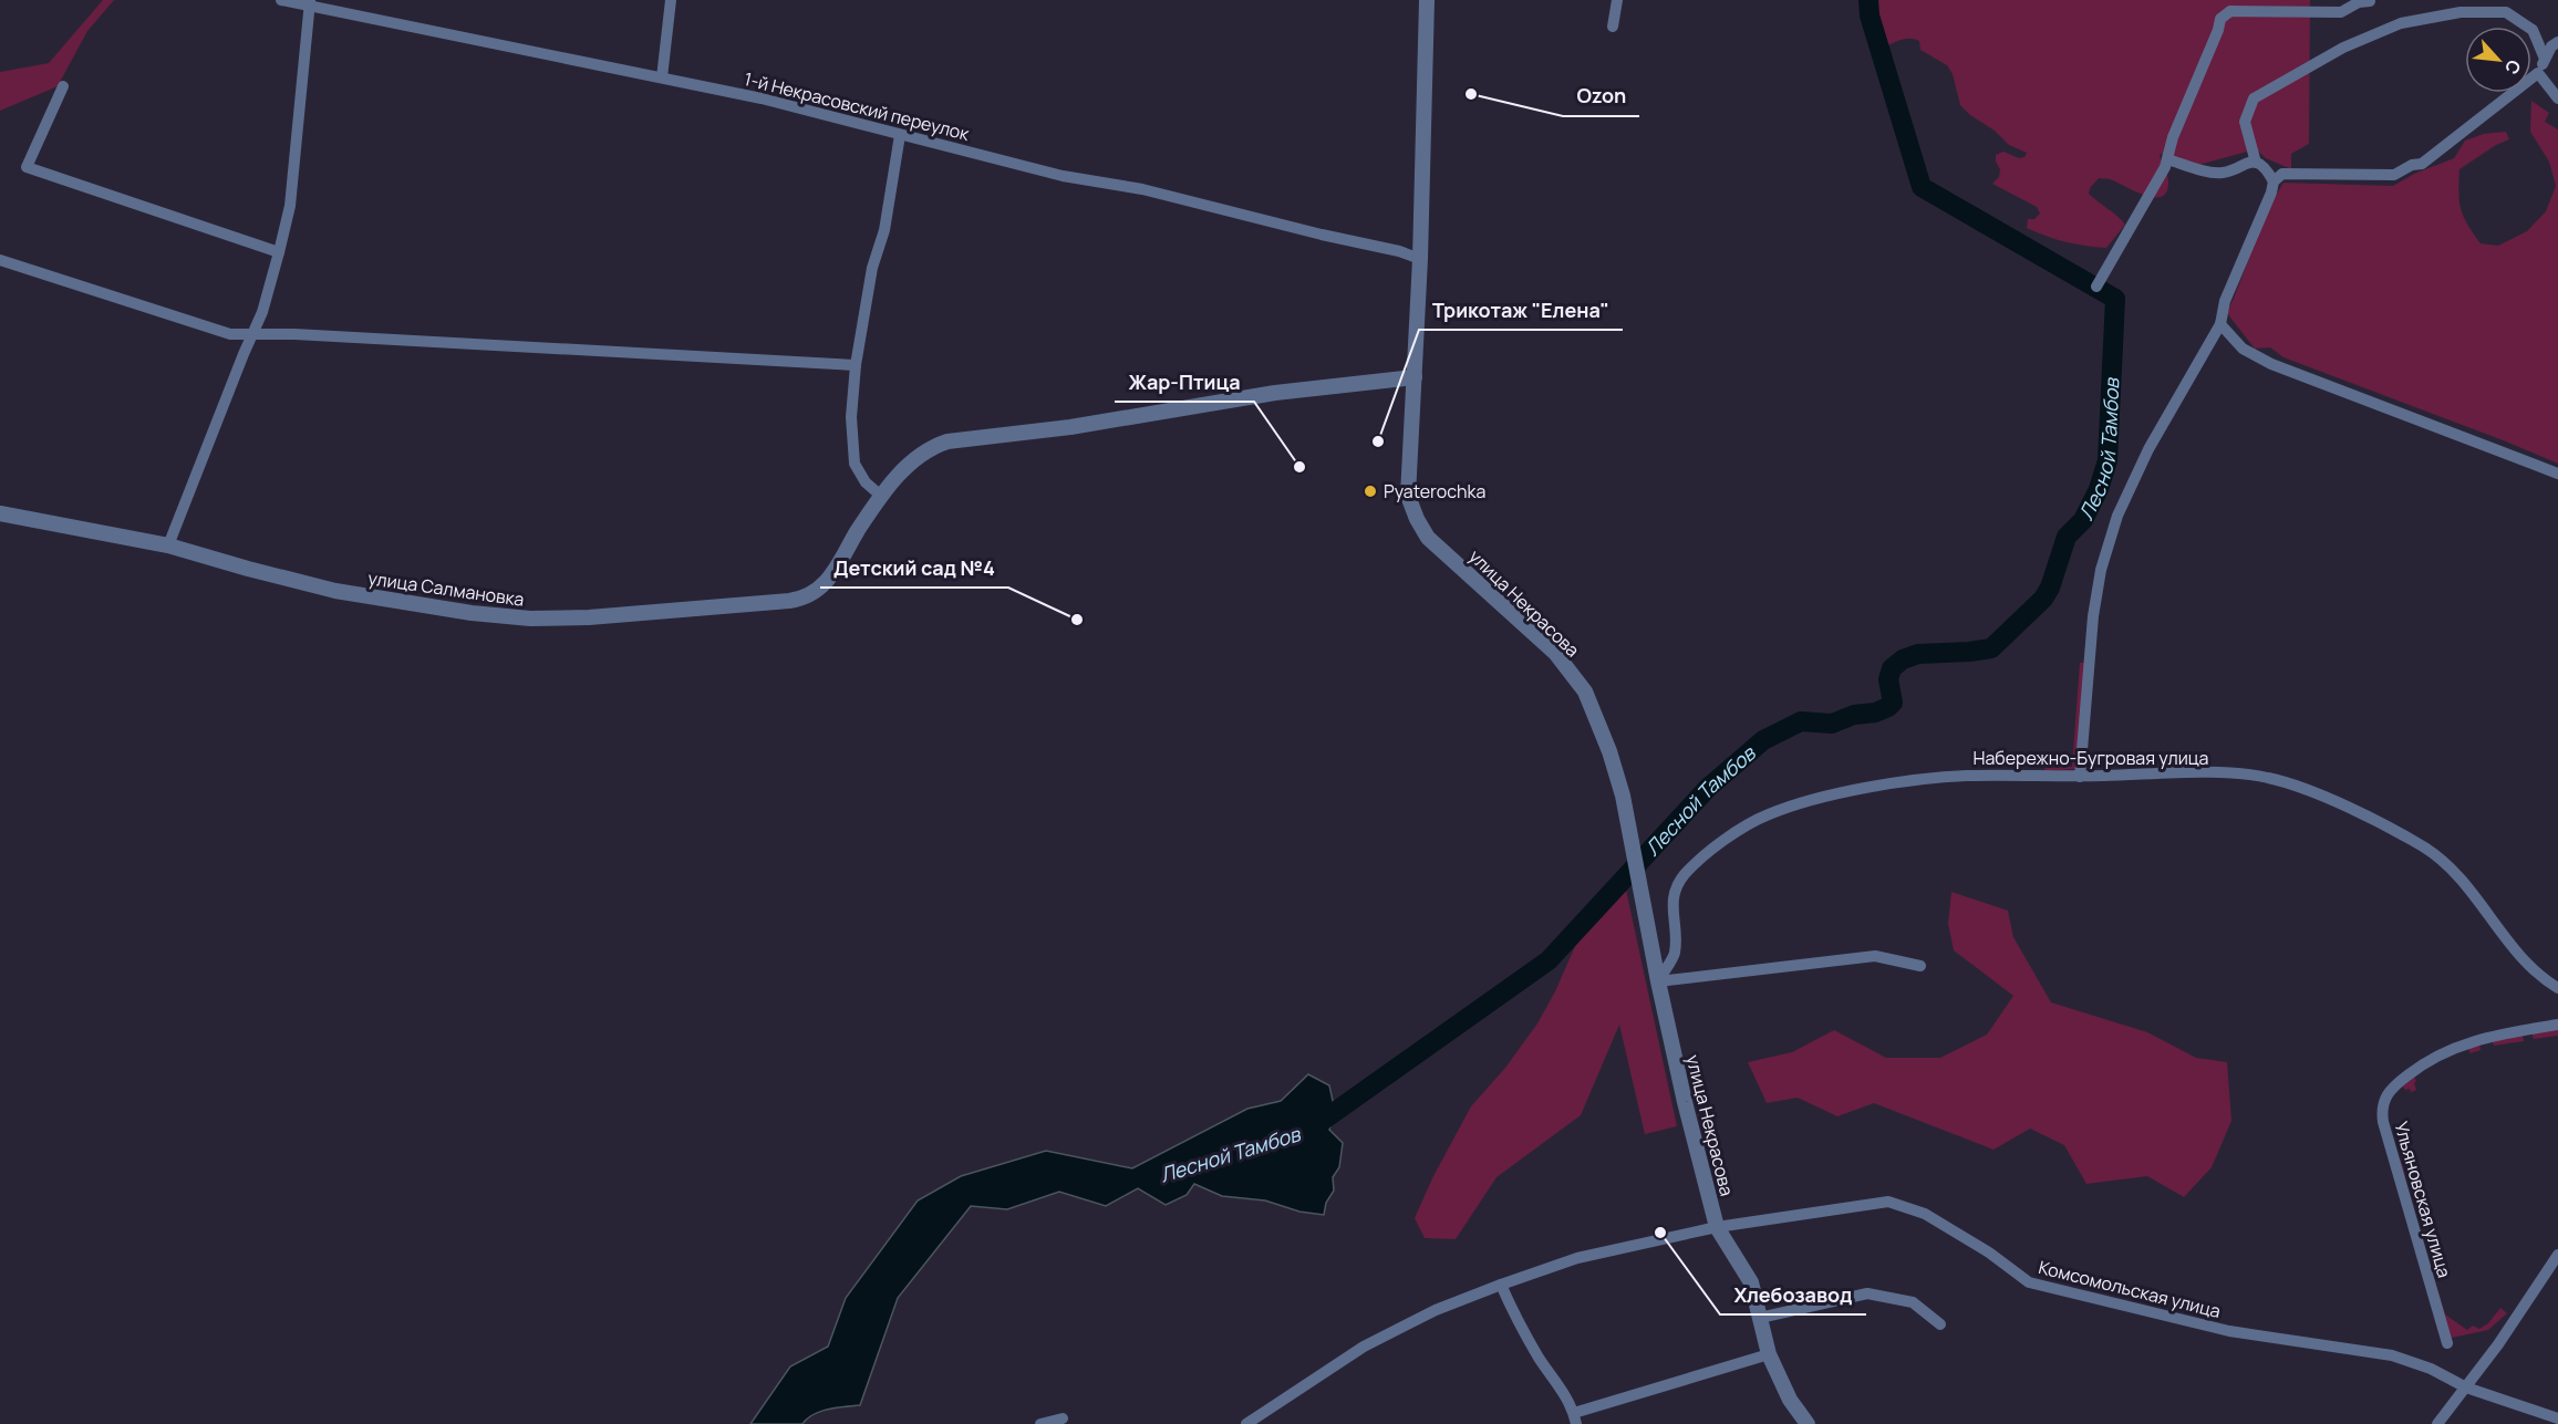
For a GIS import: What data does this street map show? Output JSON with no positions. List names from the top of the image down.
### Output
{
  "streets": {
    "street": [
      "1-й Некрасовский переулок",
      "улица Салмановка",
      "улица Некрасова",
      "Набережно-Бугровая улица",
      "Ульяновская улица",
      "Комсомольская улица"
    ]
  },
  "crossings": [
    ["1-й Некрасовский переулок", "улица Некрасова"],
    ["улица Салмановка", "улица Некрасова"],
    ["улица Некрасова", "Набережно-Бугровая улица"],
    ["улица Некрасова", "Комсомольская улица"]
  ],
  "water": ["Лесной Тамбов"],
  "places": [
    "Ozon",
    "Трикотаж \"Елена\"",
    "Жар-Птица",
    "Pyaterochka",
    "Детский сад №4",
    "Хлебозавод"
  ],
  "north": "bottom right"
}
